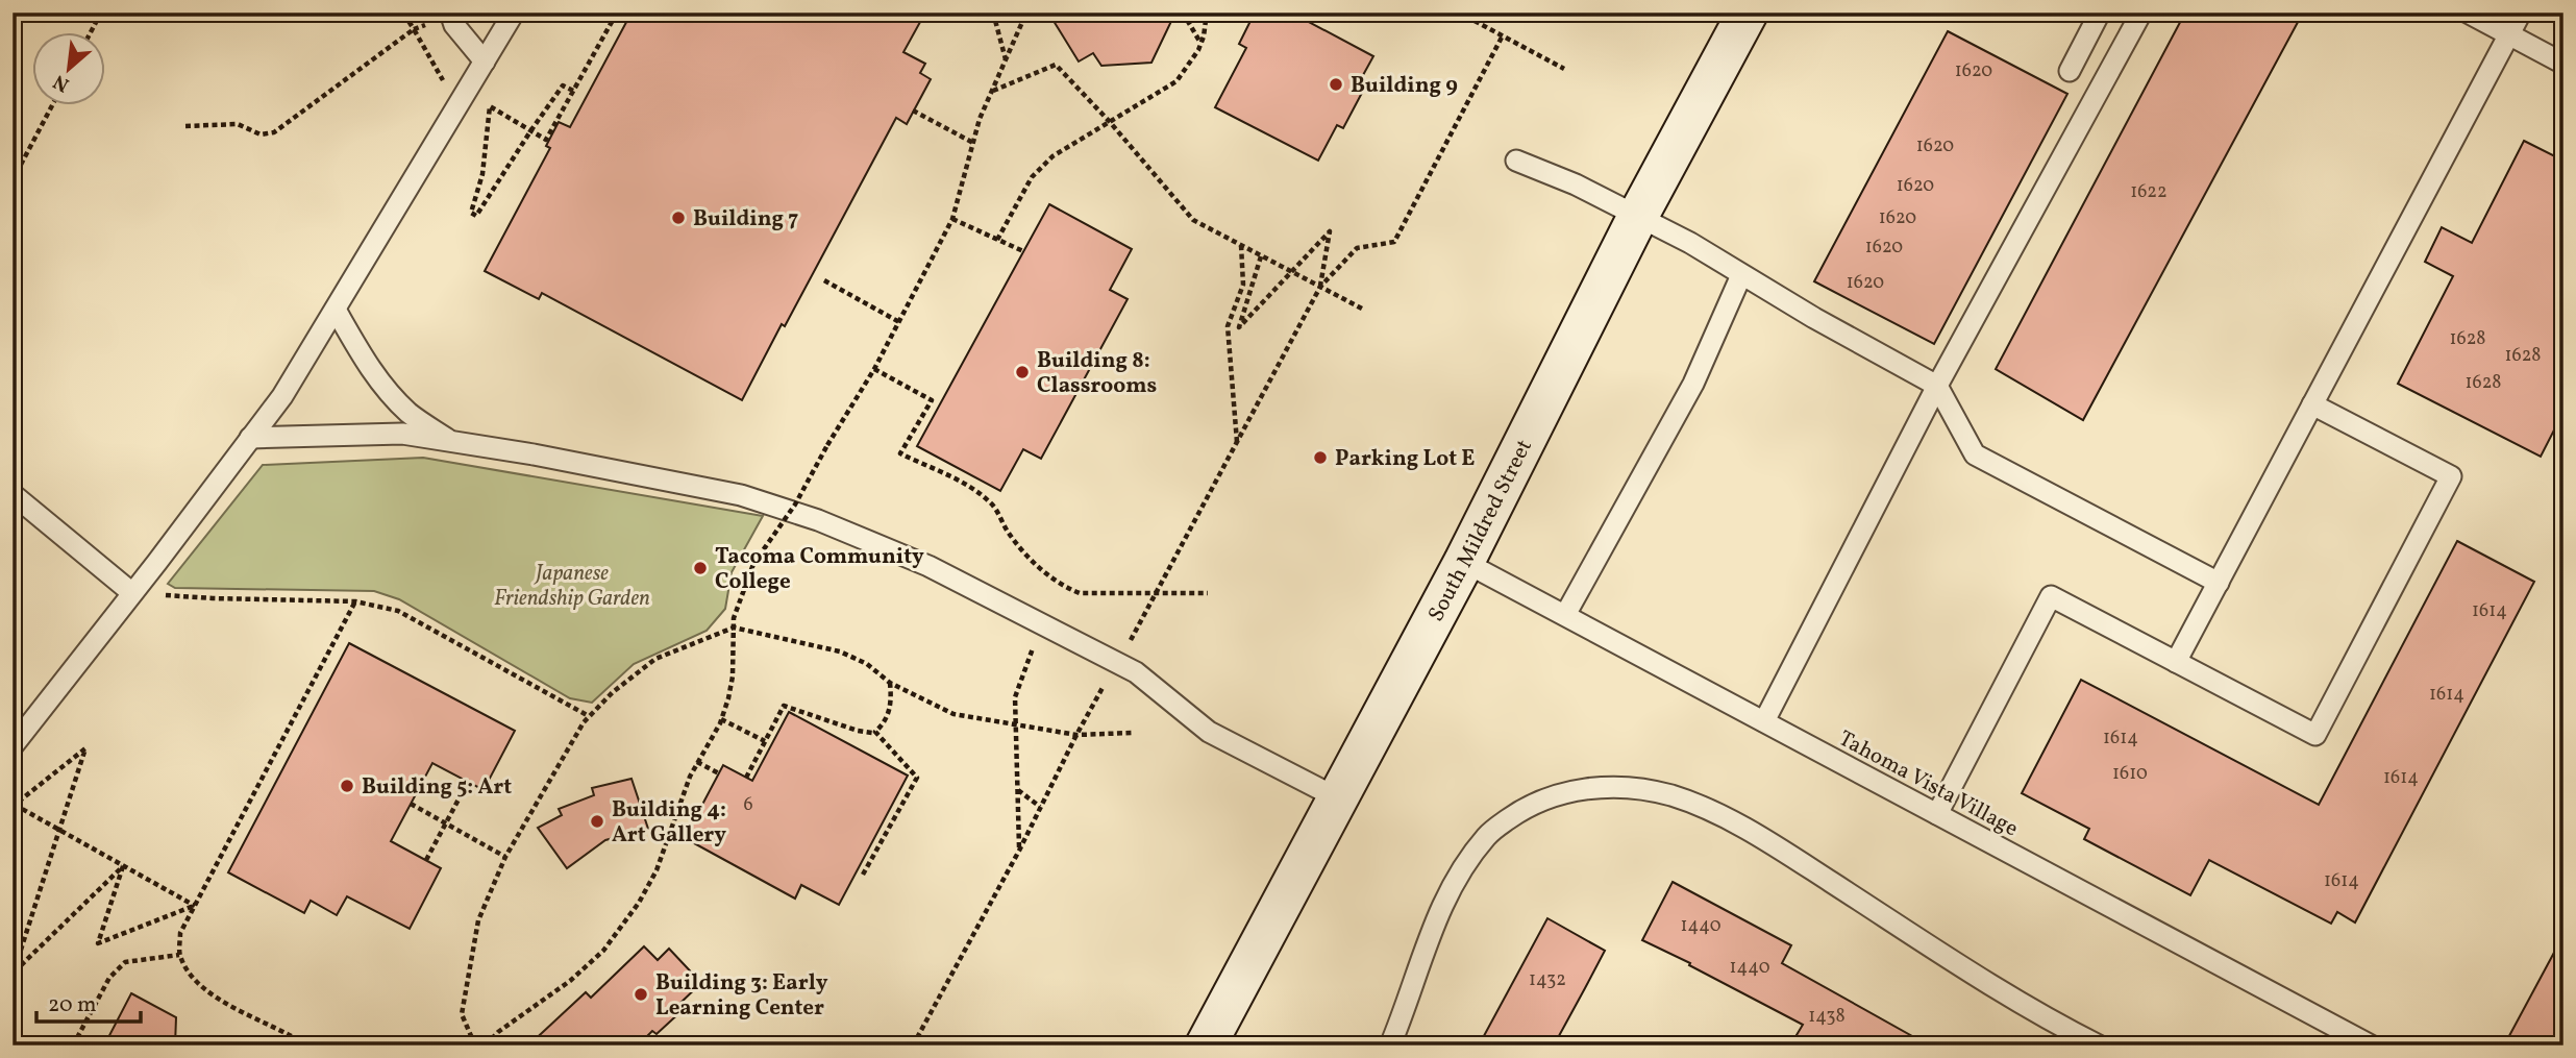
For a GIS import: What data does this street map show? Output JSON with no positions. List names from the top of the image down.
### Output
{
  "streets": {
    "main road": ["South Mildred Street"],
    "lane": ["Tahoma Vista Village"]
  },
  "crossings": [
    ["South Mildred Street", "Tahoma Vista Village"]
  ],
  "parks": ["Japanese Friendship Garden"],
  "places": [
    "Building 9",
    "Building 7",
    "Building 8: Classrooms",
    "Parking Lot E",
    "Tacoma Community College",
    "Building 5: Art",
    "Building 4: Art Gallery",
    "Building 3: Early Learning Center"
  ],
  "house_numbers": [
    "1620",
    "1620",
    "1620",
    "1622",
    "1620",
    "1620",
    "1620",
    "1628",
    "1628",
    "1628",
    "1614",
    "1614",
    "1614",
    "1610",
    "1614",
    "6",
    "1614",
    "1440",
    "1440",
    "1432",
    "1438"
  ],
  "scale_bar": "20 m",
  "north": "bottom left"
}
